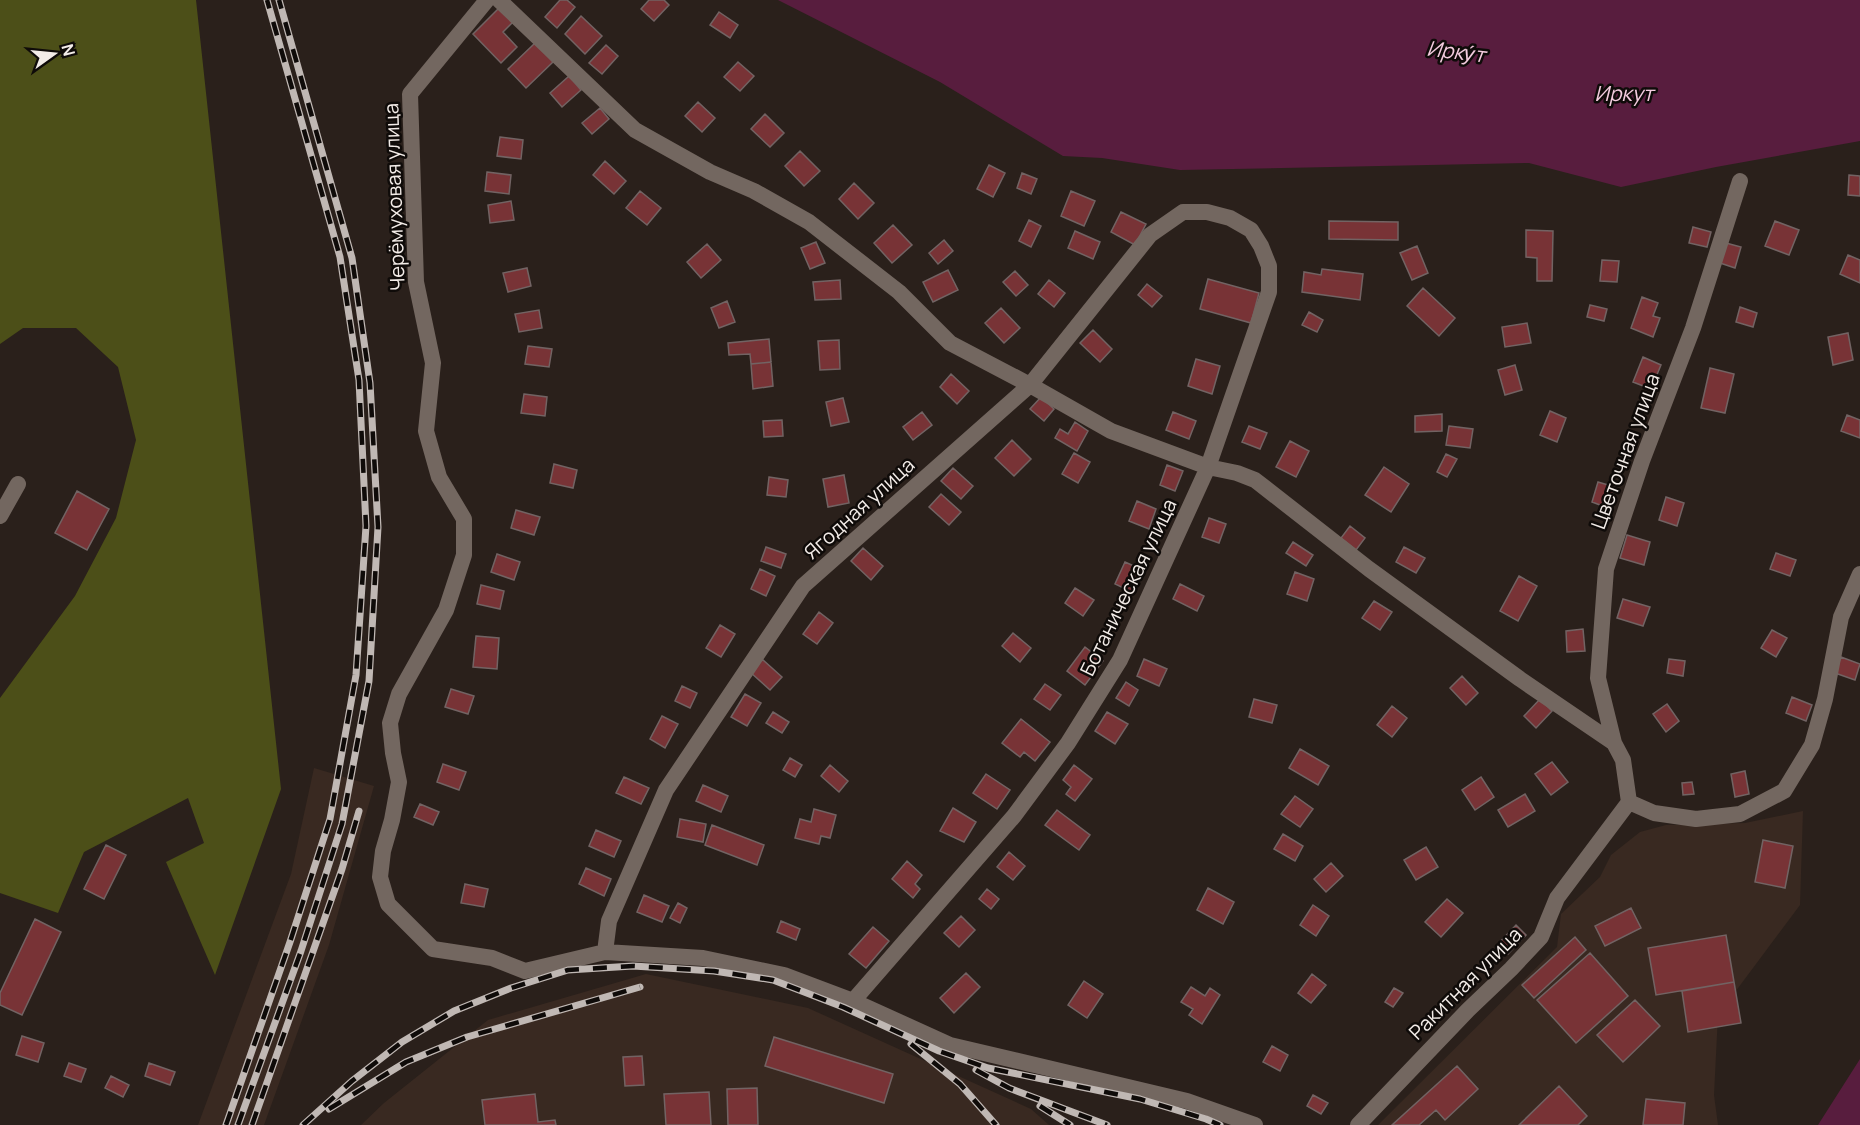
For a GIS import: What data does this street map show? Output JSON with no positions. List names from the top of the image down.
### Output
{
  "streets": {
    "street": [
      "Черёмуховая улица",
      "Цветочная улица",
      "Ягодная улица",
      "Ботаническая улица",
      "Ракитная улица"
    ]
  },
  "crossings": [
    ["Черёмуховая улица", "Ягодная улица"],
    ["Черёмуховая улица", "Ботаническая улица"],
    ["Цветочная улица", "Ракитная улица"],
    ["Ягодная улица", "Ботаническая улица"]
  ],
  "water": ["Ирку́т", "Иркут"],
  "north": "right"
}
